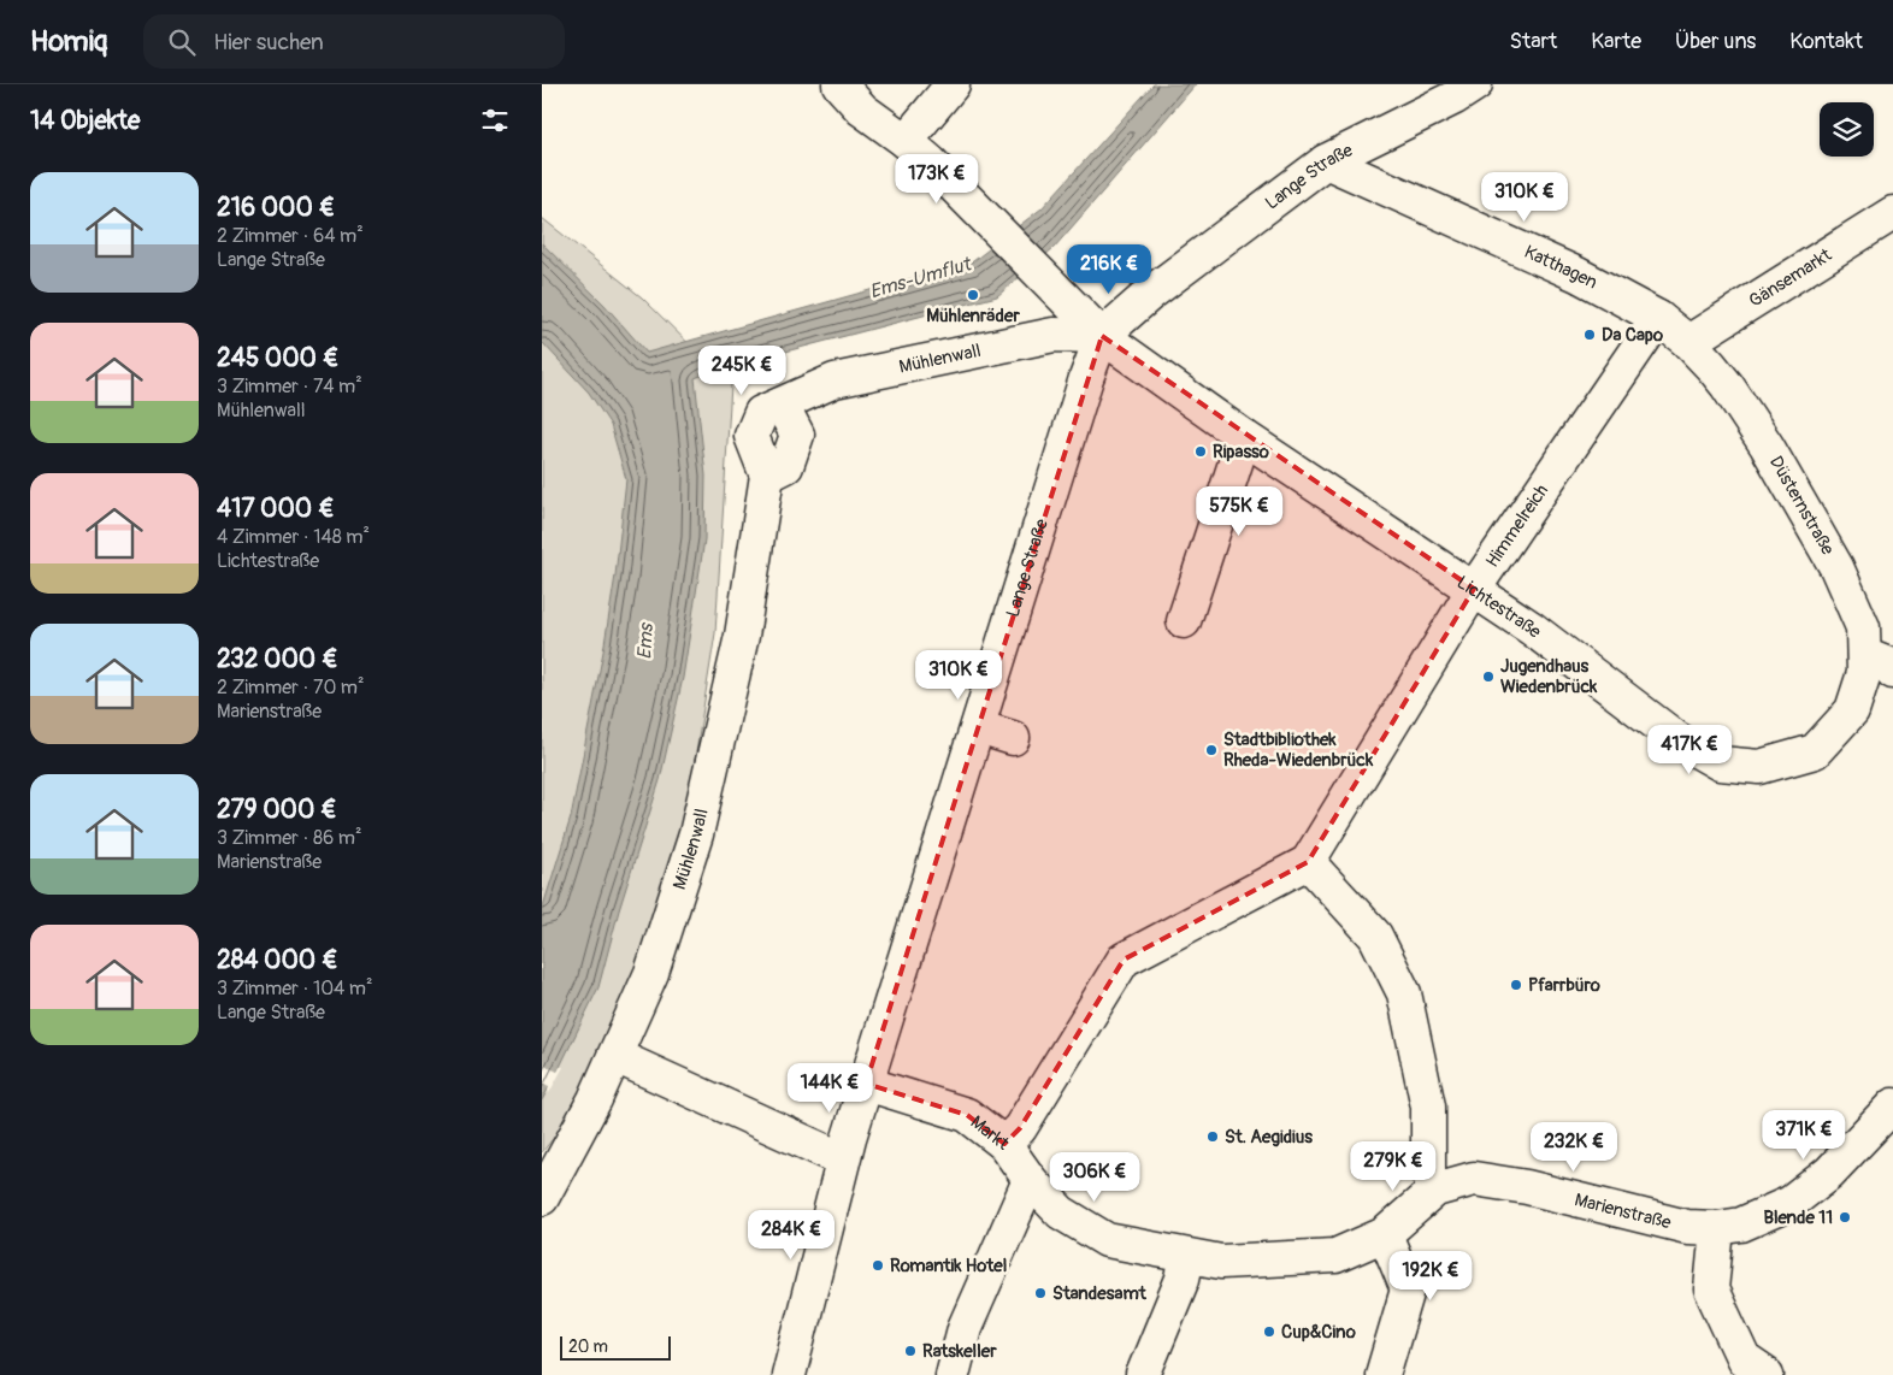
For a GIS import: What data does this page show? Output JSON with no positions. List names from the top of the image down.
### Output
{
  "streets": {
    "street": [
      "Lange Straße",
      "Katthagen",
      "Gänsemarkt",
      "Mühlenwall",
      "Düsternstraße",
      "Himmelreich",
      "Lichtestraße",
      "Markt",
      "Marienstraße"
    ]
  },
  "crossings": [
    ["Lange Straße", "Katthagen"],
    ["Lange Straße", "Mühlenwall"],
    ["Lange Straße", "Lichtestraße"],
    ["Lange Straße", "Markt"],
    ["Katthagen", "Gänsemarkt"],
    ["Katthagen", "Düsternstraße"],
    ["Katthagen", "Himmelreich"],
    ["Gänsemarkt", "Düsternstraße"],
    ["Mühlenwall", "Lichtestraße"],
    ["Düsternstraße", "Lichtestraße"],
    ["Himmelreich", "Lichtestraße"],
    ["Markt", "Marienstraße"]
  ],
  "water": ["Ems-Umflut", "Ems"],
  "places": [
    "Mühlenräder",
    "Da Capo",
    "Ripasso",
    "Jugendhaus Wiedenbrück",
    "Stadtbibliothek Rheda-Wiedenbrück",
    "Pfarrbüro",
    "St. Aegidius",
    "Blende 11",
    "Romantik Hotel",
    "Standesamt",
    "Cup&Cino",
    "Ratskeller"
  ],
  "scale_bar": "20 m",
  "page": {
    "header": "Homiq",
    "search": "Hier suchen",
    "nav": [
      "Start",
      "Karte",
      "Über uns",
      "Kontakt"
    ],
    "heading": "14 Objekte",
    "price": [
      "173K €",
      "310K €",
      "216K €",
      "245K €",
      "575K €",
      "310K €",
      "417K €",
      "144K €",
      "371K €",
      "232K €",
      "279K €",
      "306K €",
      "284K €",
      "192K €"
    ],
    "list": [
      {
        "name": "216 000 €",
        "note": "2 Zimmer · 64 m² · Lange Straße"
      },
      {
        "name": "245 000 €",
        "note": "3 Zimmer · 74 m² · Mühlenwall"
      },
      {
        "name": "417 000 €",
        "note": "4 Zimmer · 148 m² · Lichtestraße"
      },
      {
        "name": "232 000 €",
        "note": "2 Zimmer · 70 m² · Marienstraße"
      },
      {
        "name": "279 000 €",
        "note": "3 Zimmer · 86 m² · Marienstraße"
      },
      {
        "name": "284 000 €",
        "note": "3 Zimmer · 104 m² · Lange Straße"
      }
    ],
    "scale": "20 m"
  }
}
